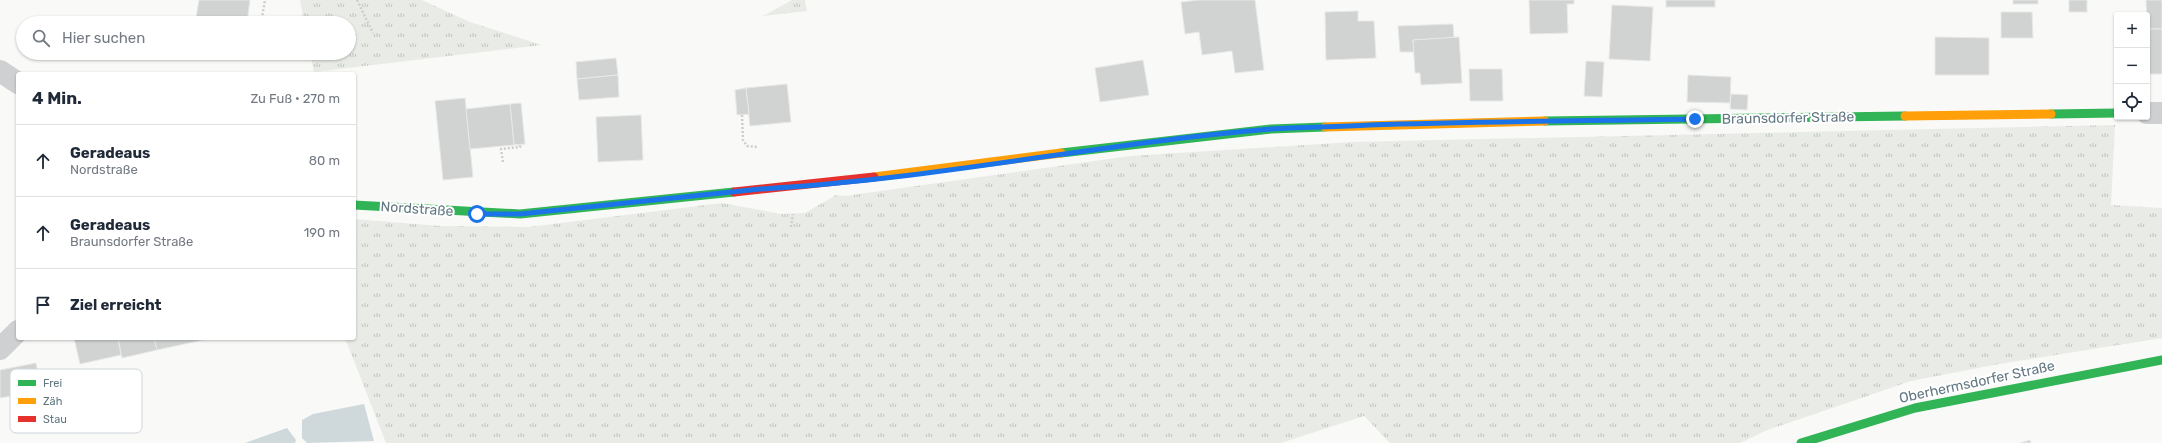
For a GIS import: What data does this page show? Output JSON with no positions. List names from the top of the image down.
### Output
{
  "streets": {
    "street": ["Braunsdorfer Straße", "Nordstraße", "Oberhermsdorfer Straße"]
  },
  "crossings": [
    ["Braunsdorfer Straße", "Nordstraße"]
  ],
  "legend": ["Frei", "Zäh", "Stau"],
  "page": {
    "map_buttons": ["+", "−"],
    "search": "Hier suchen",
    "heading": ["4 Min.", "Zu Fuß · 270 m"],
    "list": [
      ["Geradeaus", "Nordstraße", "80 m"],
      ["Geradeaus", "Braunsdorfer Straße", "190 m"],
      "Ziel erreicht"
    ]
  }
}
